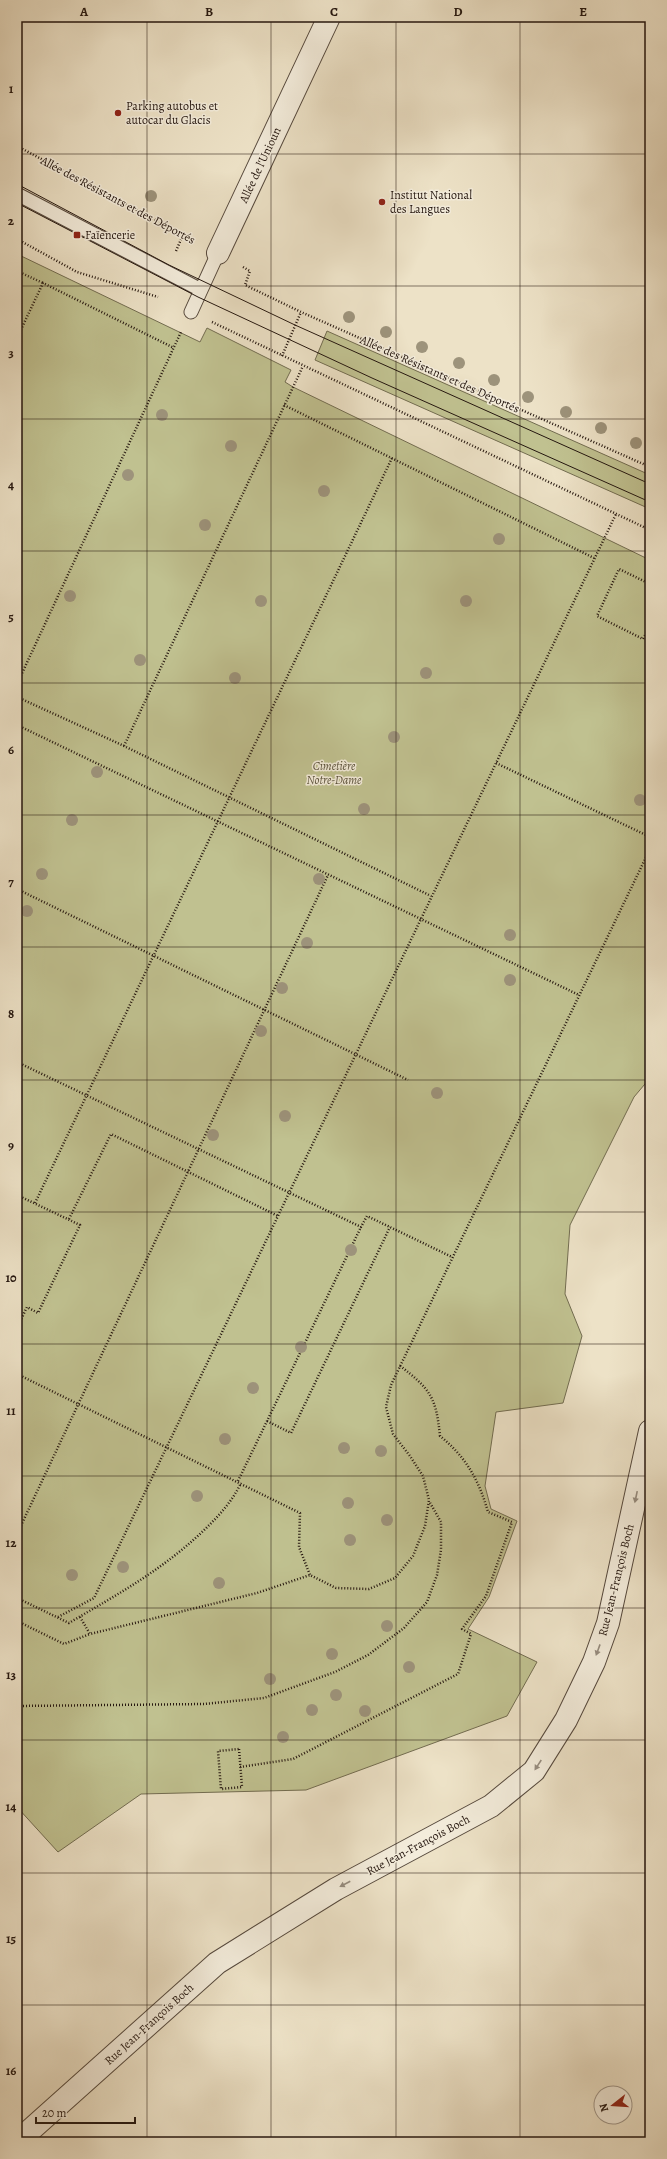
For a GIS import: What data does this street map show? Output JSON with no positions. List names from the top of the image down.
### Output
{
  "streets": {
    "street": ["Allée de l'Unioun", "Rue Jean-François Boch"],
    "path": ["Allée des Résistants et des Déportés"]
  },
  "crossings": [
    ["Allée de l'Unioun", "Allée des Résistants et des Déportés"]
  ],
  "one_way": ["Rue Jean-François Boch"],
  "parks": ["Cimetière Notre-Dame"],
  "places": {
    "other": ["Parking autobus et autocar du Glacis", "Institut National des Langues"],
    "transit": ["Faïencerie"]
  },
  "scale_bar": "20 m",
  "north": "left",
  "grid": {
    "columns": [
      "A",
      "B",
      "C",
      "D",
      "E"
    ],
    "rows": [
      "1",
      "2",
      "3",
      "4",
      "5",
      "6",
      "7",
      "8",
      "9",
      "10",
      "11",
      "12",
      "13",
      "14",
      "15",
      "16"
    ]
  }
}
